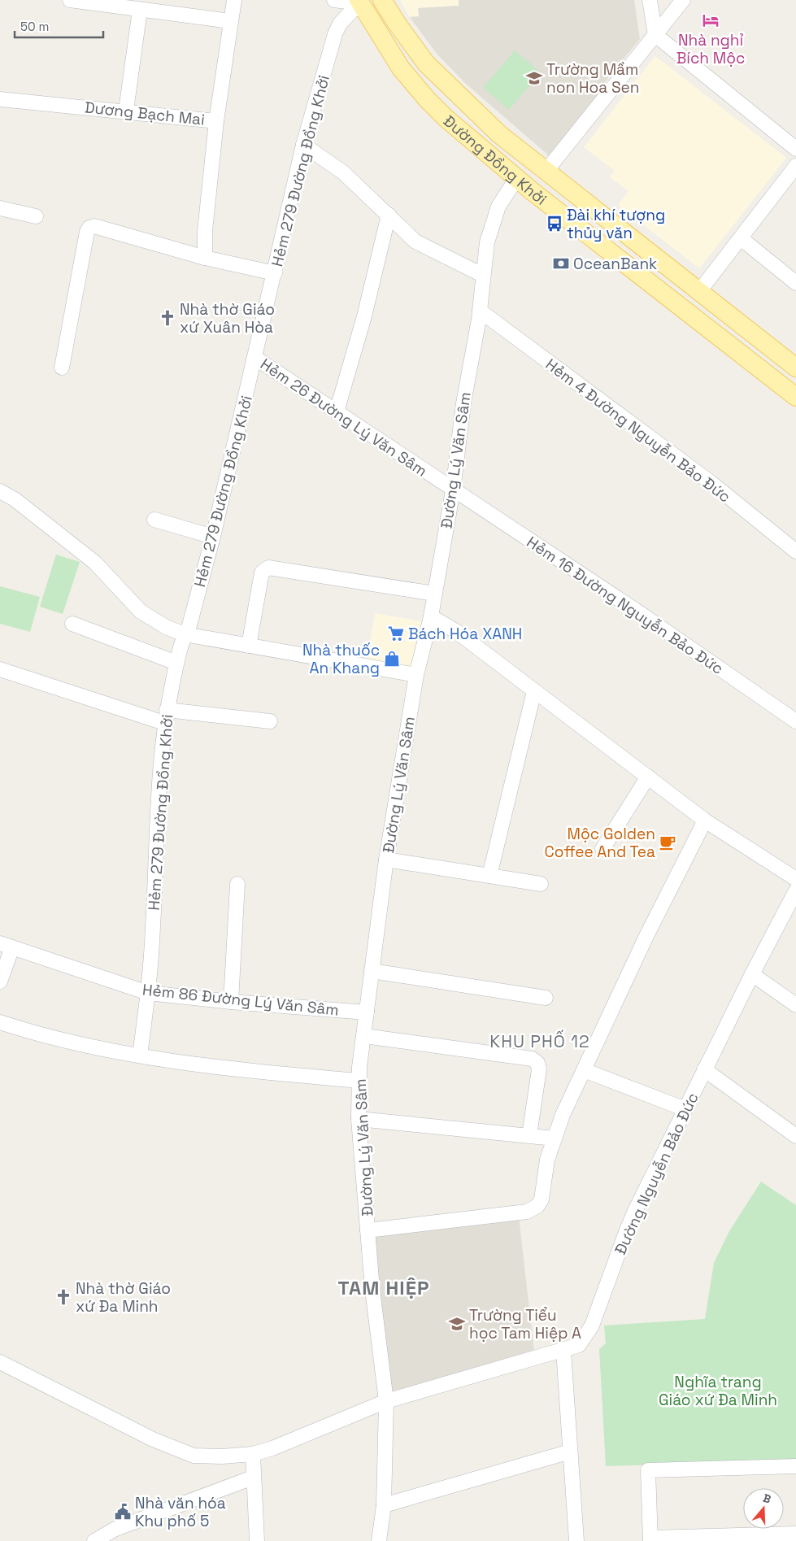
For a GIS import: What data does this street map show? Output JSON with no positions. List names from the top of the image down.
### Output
{
  "streets": {
    "main road": ["Đường Đồng Khởi"],
    "street": [
      "Dương Bạch Mai",
      "Hẻm 279 Đường Đồng Khởi",
      "Hẻm 26 Đường Lý Văn Sâm",
      "Hẻm 4 Đường Nguyễn Bảo Đức",
      "Đường Lý Văn Sâm",
      "Hẻm 16 Đường Nguyễn Bảo Đức",
      "Hẻm 86 Đường Lý Văn Sâm",
      "Đường Nguyễn Bảo Đức"
    ]
  },
  "crossings": [
    ["Đường Đồng Khởi", "Hẻm 279 Đường Đồng Khởi"],
    ["Đường Đồng Khởi", "Đường Lý Văn Sâm"],
    ["Hẻm 279 Đường Đồng Khởi", "Hẻm 26 Đường Lý Văn Sâm"],
    ["Hẻm 279 Đường Đồng Khởi", "Hẻm 86 Đường Lý Văn Sâm"],
    ["Hẻm 26 Đường Lý Văn Sâm", "Đường Lý Văn Sâm"],
    ["Hẻm 26 Đường Lý Văn Sâm", "Hẻm 16 Đường Nguyễn Bảo Đức"],
    ["Hẻm 4 Đường Nguyễn Bảo Đức", "Đường Lý Văn Sâm"],
    ["Đường Lý Văn Sâm", "Hẻm 16 Đường Nguyễn Bảo Đức"],
    ["Đường Lý Văn Sâm", "Hẻm 86 Đường Lý Văn Sâm"],
    ["Đường Lý Văn Sâm", "Đường Nguyễn Bảo Đức"]
  ],
  "districts": ["KHU PHỐ 12", "TAM HIỆP"],
  "parks": ["Nghĩa trang Giáo xứ Đa Minh"],
  "places": {
    "hotel": ["Nhà nghỉ Bích Mộc"],
    "school or university": ["Trường Mầm non Hoa Sen", "Trường Tiểu học Tam Hiệp A"],
    "bus stop": ["Đài khí tượng thủy văn"],
    "bank": ["OceanBank"],
    "church": ["Nhà thờ Giáo xứ Xuân Hòa", "Nhà thờ Giáo xứ Đa Minh"],
    "supermarket": ["Bách Hóa XANH"],
    "shop": ["Nhà thuốc An Khang"],
    "cafe": ["Mộc Golden Coffee And Tea"],
    "public building": ["Nhà văn hóa Khu phố 5"]
  },
  "scale_bar": "50 m",
  "north": "top"
}
